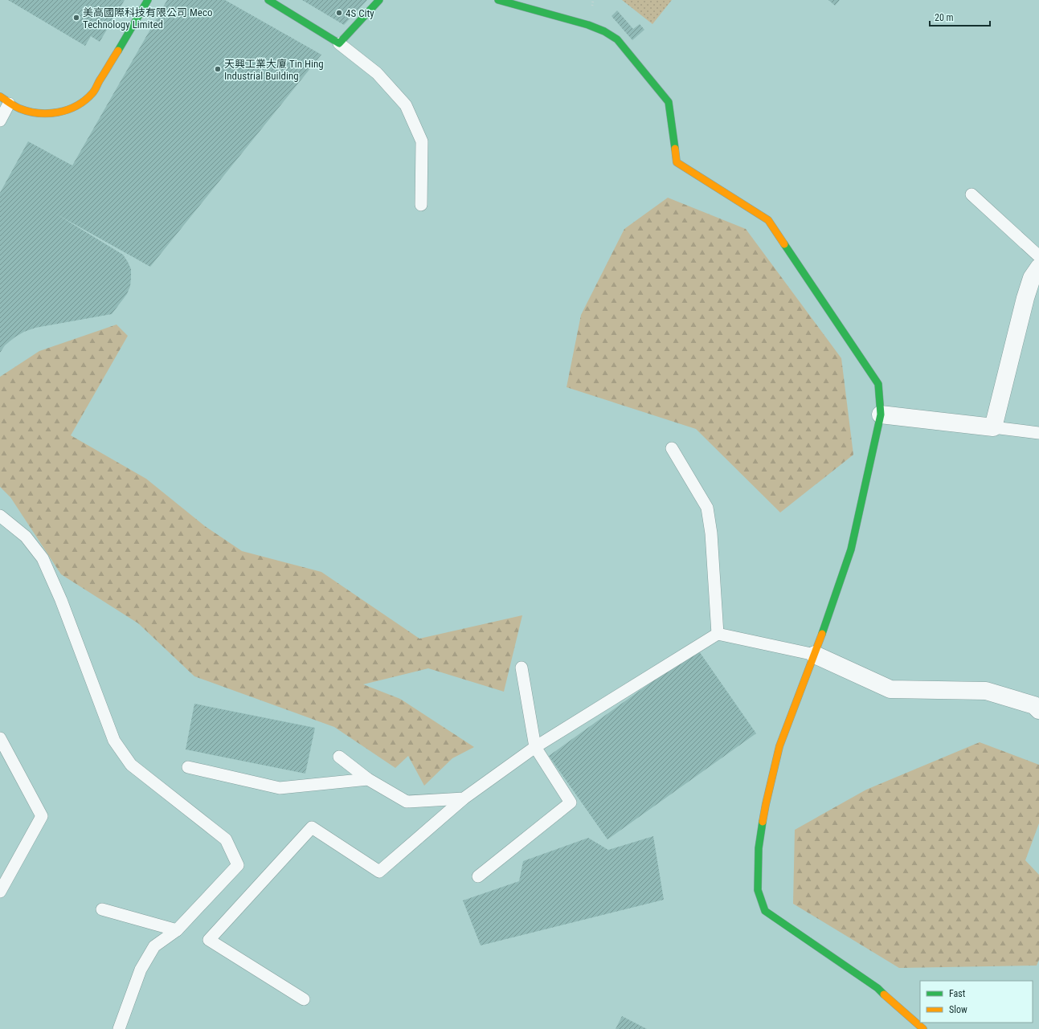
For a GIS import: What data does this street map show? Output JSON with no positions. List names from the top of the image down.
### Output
{
  "places": ["4S City", "美高國際科技有限公司 Meco Technology Limited", "天興工業大廈 Tin Hing Industrial Building"],
  "legend": ["Fast", "Slow"],
  "scale_bar": "20 m"
}
